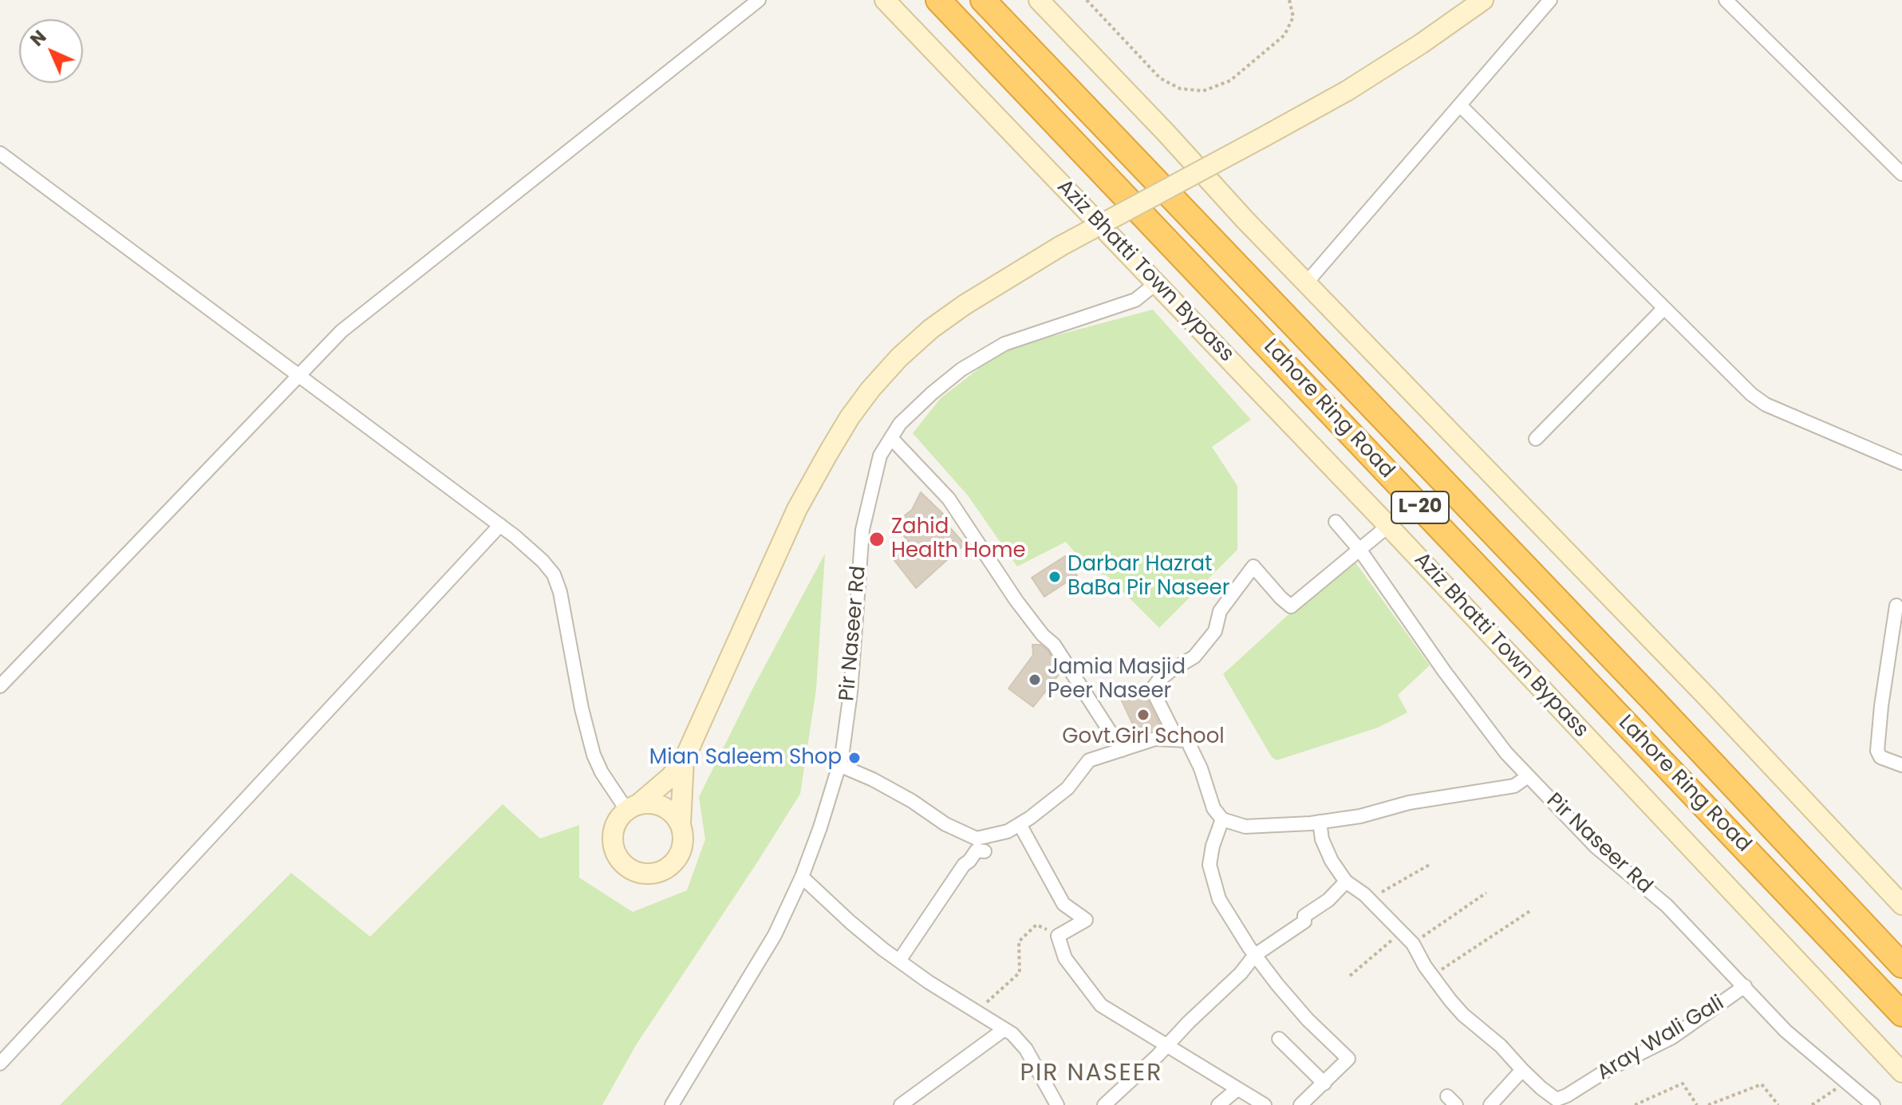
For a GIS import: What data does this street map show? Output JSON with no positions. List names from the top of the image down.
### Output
{
  "streets": {
    "highway": ["Lahore Ring Road", "L-20"],
    "street": ["Aziz Bhatti Town Bypass", "Pir Naseer Rd", "Aray Wali Gali"]
  },
  "crossings": [
    ["Aziz Bhatti Town Bypass", "Pir Naseer Rd"],
    ["Pir Naseer Rd", "Aray Wali Gali"]
  ],
  "districts": ["PIR NASEER"],
  "places": [
    "Zahid Health Home",
    "Darbar Hazrat BaBa Pir Naseer",
    "Jamia Masjid Peer Naseer",
    "Govt.Girl School",
    "Mian Saleem Shop"
  ],
  "north": "top left"
}
